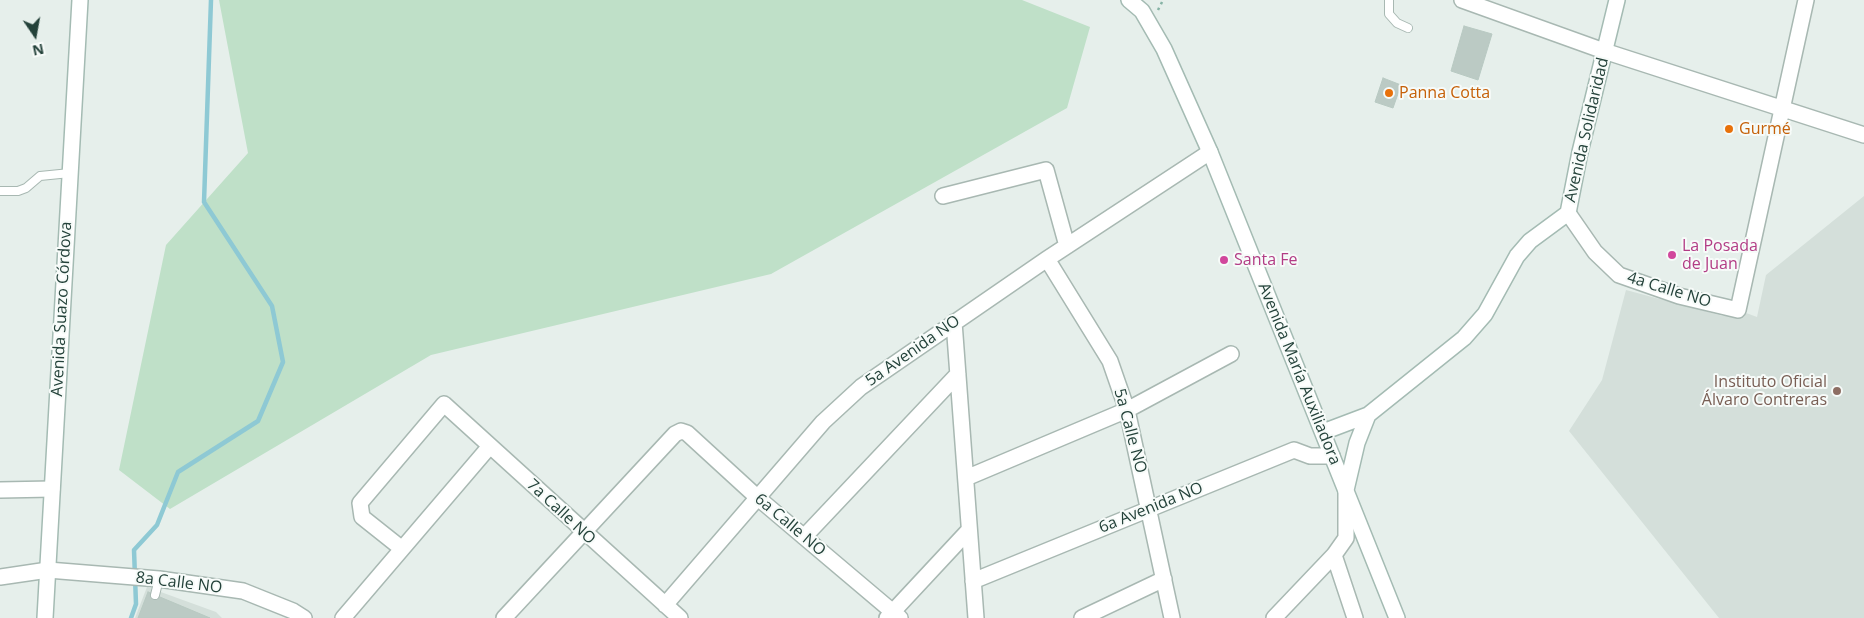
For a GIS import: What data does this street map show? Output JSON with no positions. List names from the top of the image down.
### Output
{
  "streets": {
    "street": [
      "Avenida Solidaridad",
      "4a Calle NO",
      "Avenida Suazo Córdova",
      "5a Avenida NO",
      "Avenida María Auxiliadora",
      "5a Calle NO",
      "6a Avenida NO",
      "7a Calle NO",
      "6a Calle NO",
      "8a Calle NO"
    ]
  },
  "crossings": [
    ["Avenida Solidaridad", "4a Calle NO"],
    ["Avenida Solidaridad", "Avenida María Auxiliadora"],
    ["Avenida Suazo Córdova", "8a Calle NO"],
    ["5a Avenida NO", "Avenida María Auxiliadora"],
    ["5a Avenida NO", "5a Calle NO"],
    ["5a Avenida NO", "7a Calle NO"],
    ["5a Avenida NO", "6a Calle NO"],
    ["Avenida María Auxiliadora", "6a Avenida NO"],
    ["5a Calle NO", "6a Avenida NO"],
    ["7a Calle NO", "6a Calle NO"]
  ],
  "places": [
    "Panna Cotta",
    "Gurmé",
    "La Posada de Juan",
    "Santa Fe",
    "Instituto Oficial Álvaro Contreras"
  ],
  "north": "bottom"
}
